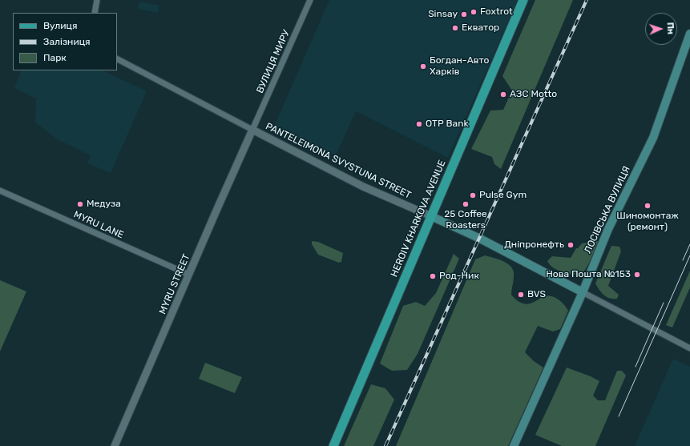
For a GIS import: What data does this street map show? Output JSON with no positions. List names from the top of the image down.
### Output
{
  "streets": {
    "main road": ["PANTELEIMONA SVYSTUNA STREET", "ЛОСІВСЬКА ВУЛИЦЯ", "HEROIV KHARKOVA AVENUE"],
    "street": ["ВУЛИЦЯ МИРУ", "MYRU LANE", "MYRU STREET"]
  },
  "crossings": [
    ["ВУЛИЦЯ МИРУ", "PANTELEIMONA SVYSTUNA STREET"],
    ["ВУЛИЦЯ МИРУ", "MYRU STREET"],
    ["PANTELEIMONA SVYSTUNA STREET", "ЛОСІВСЬКА ВУЛИЦЯ"],
    ["PANTELEIMONA SVYSTUNA STREET", "HEROIV KHARKOVA AVENUE"],
    ["PANTELEIMONA SVYSTUNA STREET", "MYRU STREET"],
    ["MYRU LANE", "MYRU STREET"]
  ],
  "places": [
    "Foxtrot",
    "Sinsay",
    "Екватор",
    "Богдан-Авто Харків",
    "АЗС Motto",
    "OTP Bank",
    "Pulse Gym",
    "Медуза",
    "25 Coffee Roasters",
    "Шиномонтаж (ремонт)",
    "Дніпронефть",
    "Нова Пошта №153",
    "Род-Ник",
    "BVS"
  ],
  "legend": ["Вулиця", "Залізниця", "Парк"],
  "north": "right"
}
